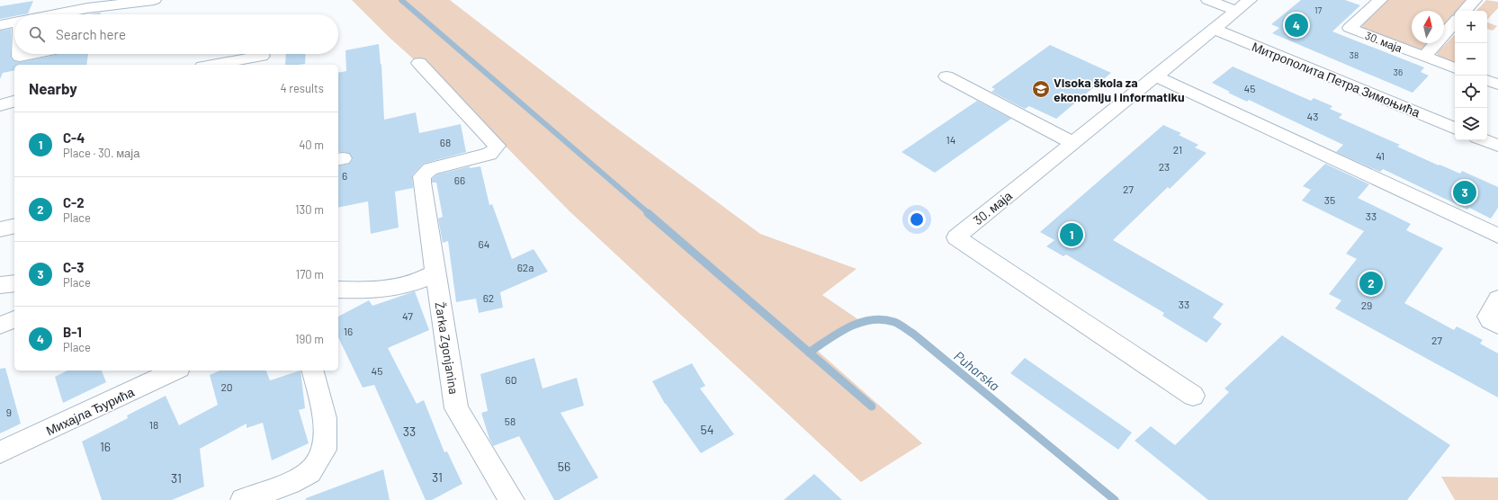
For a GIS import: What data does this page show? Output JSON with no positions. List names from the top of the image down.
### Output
{
  "streets": {
    "street": [
      "30. маја",
      "Митрополита Петра Зимоњића",
      "Žarka Zgonjanina",
      "Михајла Ђурића"
    ]
  },
  "crossings": [
    ["30. маја", "Митрополита Петра Зимоњића"]
  ],
  "water": ["Puharska"],
  "places": {
    "school or university": ["Visoka škola za ekonomiju i informatiku"]
  },
  "house_numbers": [
    "17",
    "38",
    "36",
    "45",
    "43",
    "14",
    "68",
    "21",
    "41",
    "23",
    "6",
    "66",
    "27",
    "35",
    "33",
    "64",
    "62a",
    "62",
    "33",
    "29",
    "47",
    "16",
    "27",
    "45",
    "60",
    "20",
    "9",
    "58",
    "18",
    "54",
    "33",
    "16",
    "56",
    "31",
    "31"
  ],
  "north": "top",
  "page": {
    "map_buttons": ["+", "−"],
    "pins": [
      "4",
      "3",
      "1",
      "2"
    ],
    "search": "Search here",
    "heading": ["Nearby", "4 results"],
    "list": [
      {
        "mark": "1",
        "name": "C-4",
        "note": "Place · 30. маја",
        "value": "40 m"
      },
      {
        "mark": "2",
        "name": "C-2",
        "note": "Place",
        "value": "130 m"
      },
      {
        "mark": "3",
        "name": "C-3",
        "note": "Place",
        "value": "170 m"
      },
      {
        "mark": "4",
        "name": "B-1",
        "note": "Place",
        "value": "190 m"
      }
    ]
  }
}
